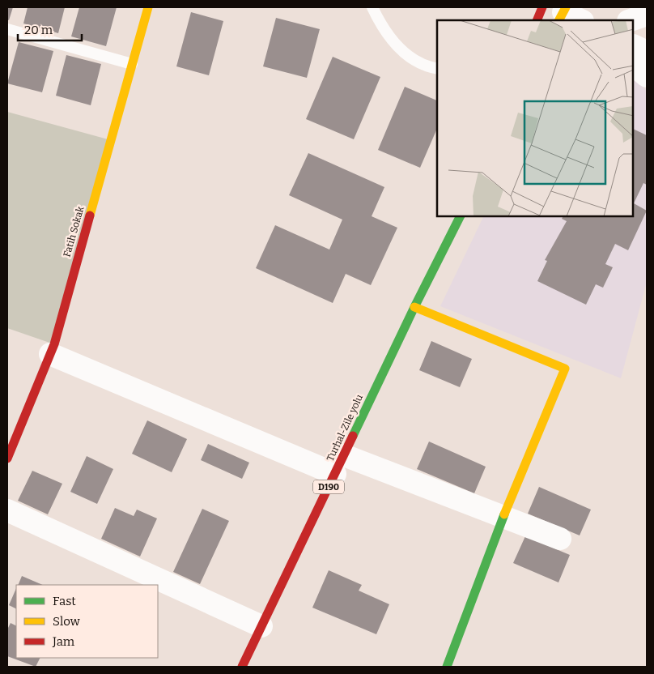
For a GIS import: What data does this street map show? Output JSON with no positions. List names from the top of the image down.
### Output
{
  "streets": {
    "main road": ["Fatih Sokak", "Turhal-Zile yolu", "D190"]
  },
  "crossings": [
    ["Turhal-Zile yolu", "D190"]
  ],
  "legend": ["Fast", "Slow", "Jam"],
  "scale_bar": "20 m"
}
